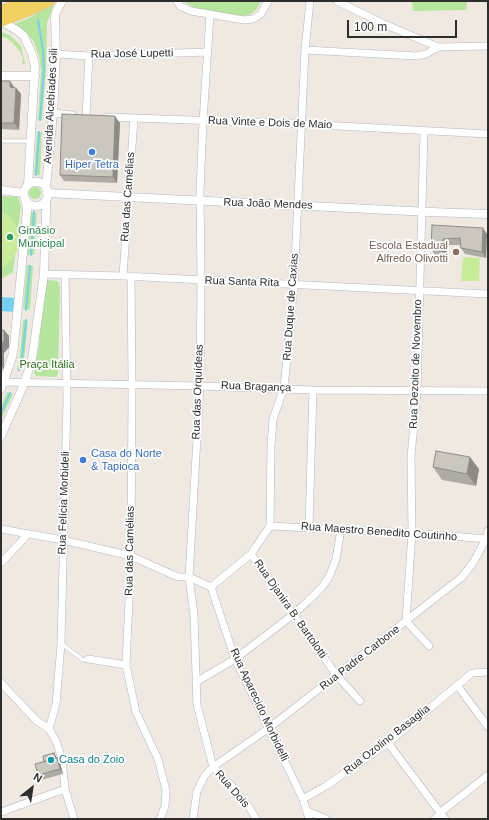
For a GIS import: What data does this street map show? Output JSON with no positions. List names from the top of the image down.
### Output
{
  "streets": {
    "street": [
      "Rua José Lupetti",
      "Avenida Alcebíades Gili",
      "Rua Vinte e Dois de Maio",
      "Rua das Camélias",
      "Rua João Mendes",
      "Rua Santa Rita",
      "Rua Duque de Caxias",
      "Rua Dezoito de Novembro",
      "Rua Bragança",
      "Rua das Orquídeas",
      "Rua Felícia Morbideli",
      "Rua Maestro Benedito Coutinho",
      "Rua Djanira B. Bartolotti",
      "Rua Padre Carbone",
      "Rua Aparecido Morbidelli",
      "Rua Ozolino Basaglia",
      "Rua Dois"
    ]
  },
  "crossings": [
    ["Rua José Lupetti", "Avenida Alcebíades Gili"],
    ["Rua José Lupetti", "Rua das Orquídeas"],
    ["Avenida Alcebíades Gili", "Rua Vinte e Dois de Maio"],
    ["Avenida Alcebíades Gili", "Rua João Mendes"],
    ["Avenida Alcebíades Gili", "Rua Santa Rita"],
    ["Avenida Alcebíades Gili", "Rua Bragança"],
    ["Rua Vinte e Dois de Maio", "Rua das Camélias"],
    ["Rua Vinte e Dois de Maio", "Rua Duque de Caxias"],
    ["Rua Vinte e Dois de Maio", "Rua Dezoito de Novembro"],
    ["Rua Vinte e Dois de Maio", "Rua das Orquídeas"],
    ["Rua das Camélias", "Rua João Mendes"],
    ["Rua das Camélias", "Rua Santa Rita"],
    ["Rua das Camélias", "Rua Bragança"],
    ["Rua João Mendes", "Rua Duque de Caxias"],
    ["Rua João Mendes", "Rua Dezoito de Novembro"],
    ["Rua João Mendes", "Rua das Orquídeas"],
    ["Rua Santa Rita", "Rua Duque de Caxias"],
    ["Rua Santa Rita", "Rua Dezoito de Novembro"],
    ["Rua Santa Rita", "Rua das Orquídeas"],
    ["Rua Santa Rita", "Rua Felícia Morbideli"],
    ["Rua Duque de Caxias", "Rua Bragança"],
    ["Rua Duque de Caxias", "Rua Maestro Benedito Coutinho"],
    ["Rua Dezoito de Novembro", "Rua Bragança"],
    ["Rua Dezoito de Novembro", "Rua Maestro Benedito Coutinho"],
    ["Rua Dezoito de Novembro", "Rua Padre Carbone"],
    ["Rua Bragança", "Rua das Orquídeas"],
    ["Rua Bragança", "Rua Felícia Morbideli"],
    ["Rua das Orquídeas", "Rua Padre Carbone"],
    ["Rua das Orquídeas", "Rua Dois"],
    ["Rua Maestro Benedito Coutinho", "Rua Padre Carbone"],
    ["Rua Djanira B. Bartolotti", "Rua Padre Carbone"],
    ["Rua Padre Carbone", "Rua Aparecido Morbidelli"],
    ["Rua Padre Carbone", "Rua Dois"],
    ["Rua Aparecido Morbidelli", "Rua Ozolino Basaglia"]
  ],
  "parks": ["Praça Itália"],
  "places": [
    "Hiper Tetra",
    "Ginásio Municipal",
    "Escola Estadual Alfredo Olivotti",
    "Casa do Norte & Tapioca",
    "Casa do Zoio"
  ],
  "scale_bar": "100 m",
  "north": "top right"
}
